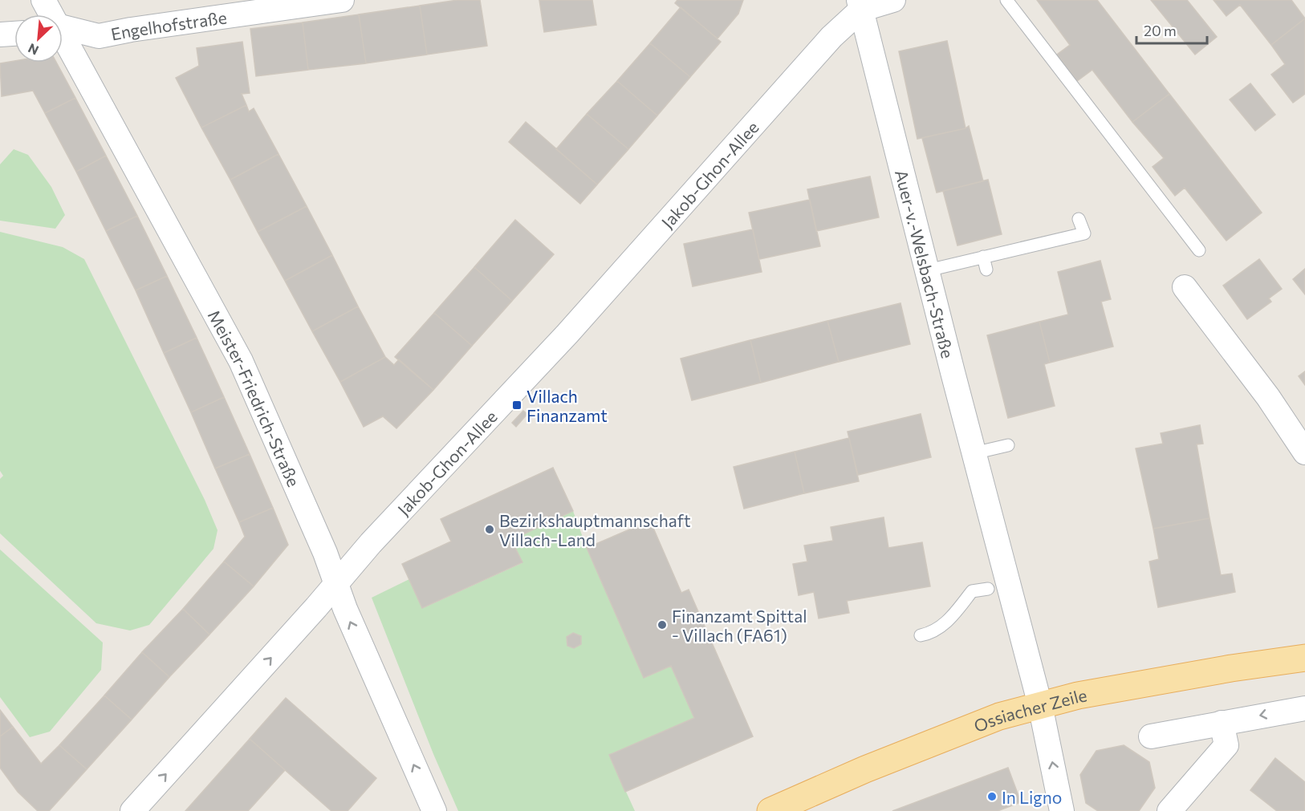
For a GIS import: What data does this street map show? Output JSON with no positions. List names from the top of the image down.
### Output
{
  "streets": {
    "main road": ["Ossiacher Zeile"],
    "street": [
      "Engelhofstraße",
      "Jakob-Ghon-Allee",
      "Auer-v.-Welsbach-Straße",
      "Meister-Friedrich-Straße"
    ]
  },
  "crossings": [
    ["Jakob-Ghon-Allee", "Auer-v.-Welsbach-Straße"],
    ["Jakob-Ghon-Allee", "Meister-Friedrich-Straße"],
    ["Auer-v.-Welsbach-Straße", "Ossiacher Zeile"]
  ],
  "places": {
    "transit": ["Villach Finanzamt"],
    "other": ["Bezirkshauptmannschaft Villach-Land", "Finanzamt Spittal - Villach (FA61)", "In Ligno"]
  },
  "scale_bar": "20 m",
  "north": "bottom left"
}
